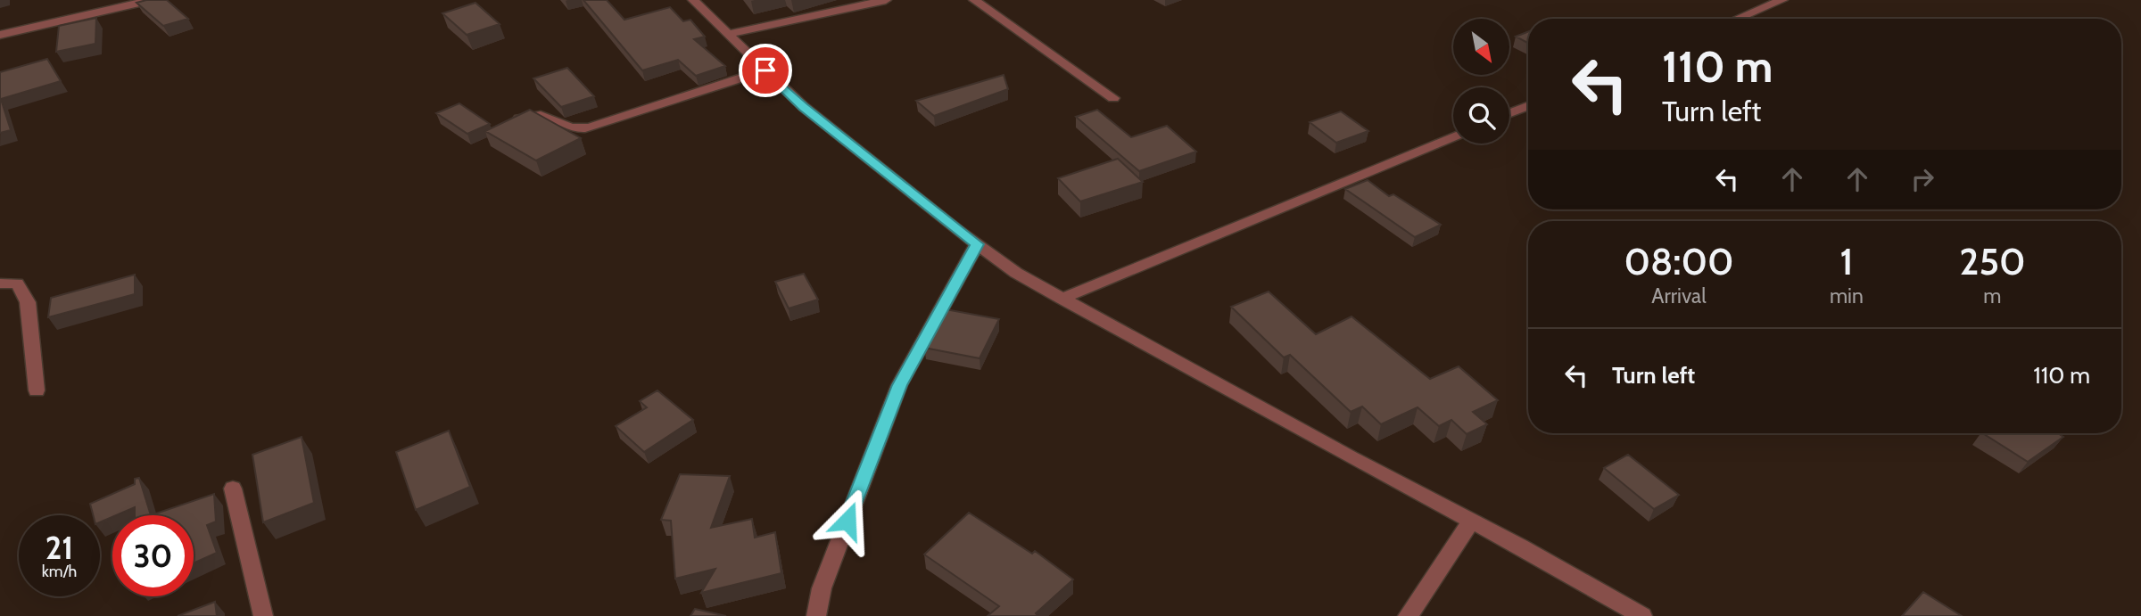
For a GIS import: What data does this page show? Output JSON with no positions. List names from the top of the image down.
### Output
{
  "north": "bottom right",
  "page": {
    "turn": ["110 m", "Turn left"],
    "eta": [
      "08:00",
      "Arrival",
      "1",
      "min",
      "250",
      "m"
    ],
    "list": [
      {
        "name": "Turn left",
        "value": "110 m"
      }
    ],
    "speed": "21 km/h",
    "limit": "30"
  }
}
